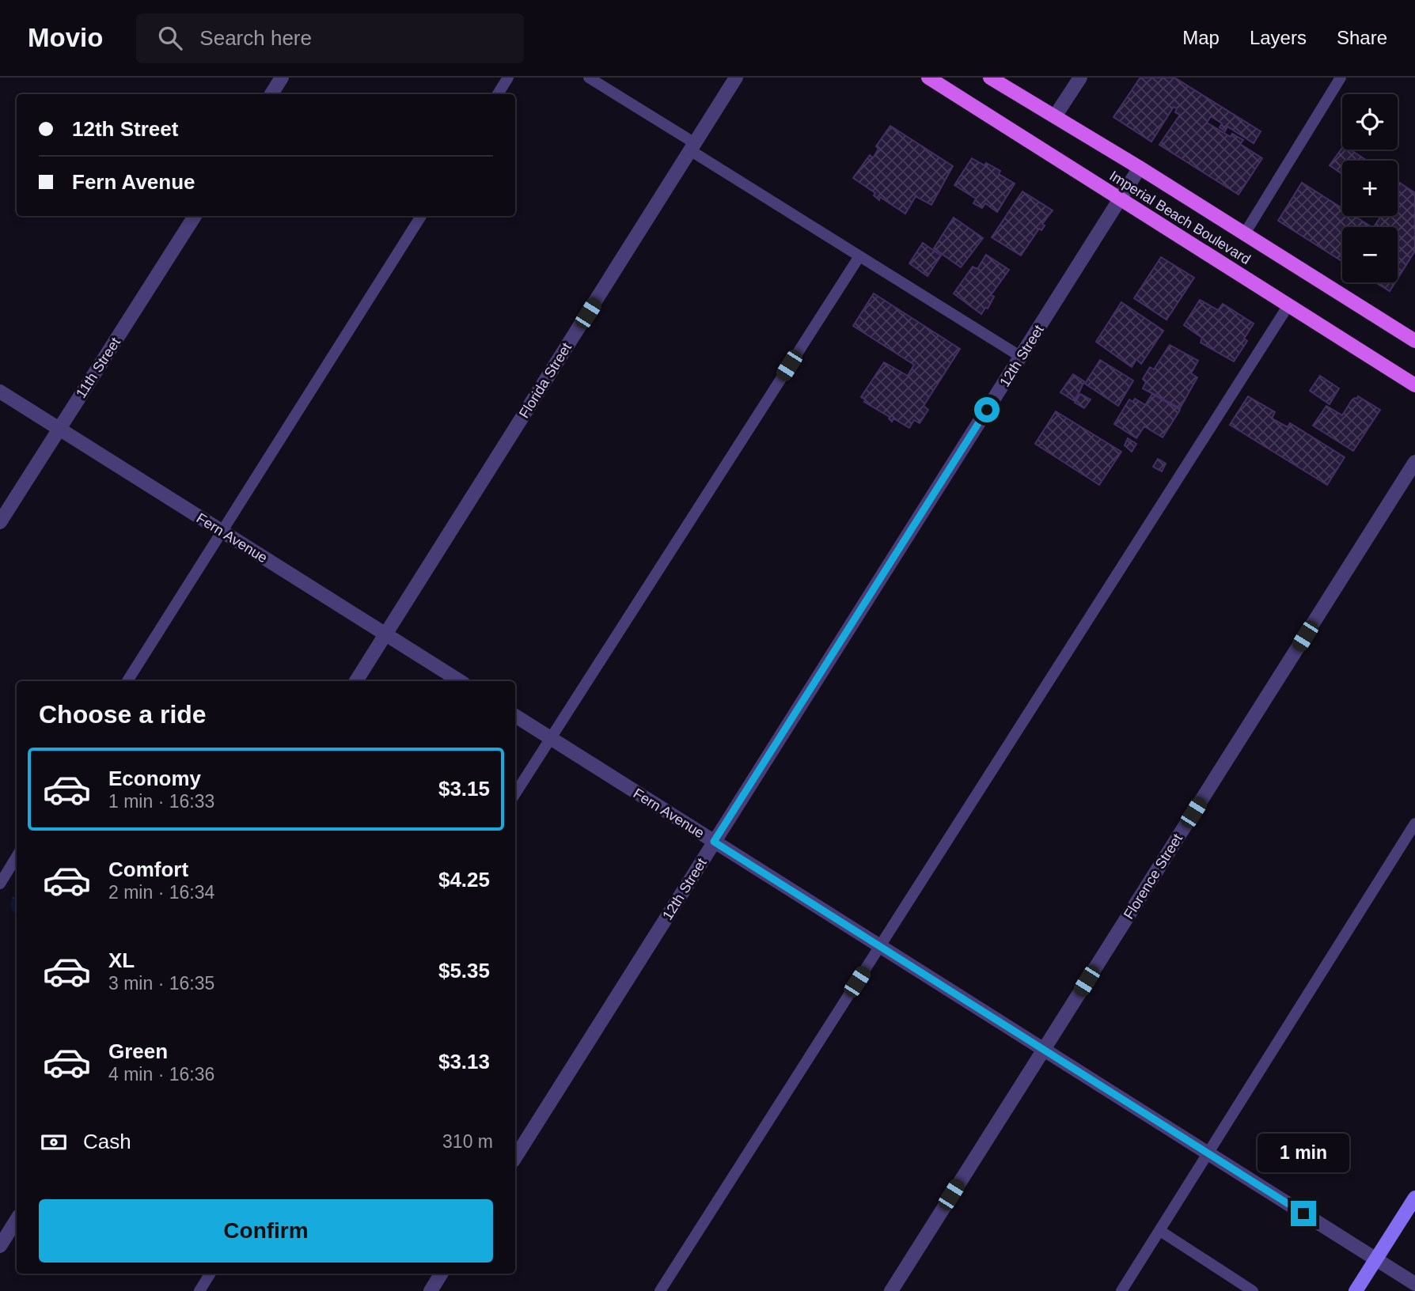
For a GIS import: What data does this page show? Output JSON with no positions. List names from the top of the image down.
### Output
{
  "streets": {
    "main road": ["Imperial Beach Boulevard"],
    "street": [
      "12th Street",
      "11th Street",
      "Florida Street",
      "Fern Avenue",
      "Florence Street"
    ]
  },
  "crossings": [
    ["Imperial Beach Boulevard", "12th Street"],
    ["12th Street", "Fern Avenue"],
    ["11th Street", "Fern Avenue"],
    ["Florida Street", "Fern Avenue"],
    ["Fern Avenue", "Florence Street"]
  ],
  "page": {
    "header": "Movio",
    "search": "Search here",
    "nav": ["Map", "Layers", "Share"],
    "map_buttons": ["+", "−"],
    "banner": ["12th Street", "Fern Avenue"],
    "heading": "Choose a ride",
    "list": [
      {
        "name": "Economy",
        "note": "1 min · 16:33",
        "value": "$3.15"
      },
      {
        "name": "Comfort",
        "note": "2 min · 16:34",
        "value": "$4.25"
      },
      {
        "name": "XL",
        "note": "3 min · 16:35",
        "value": "$5.35"
      },
      {
        "name": "Green",
        "note": "4 min · 16:36",
        "value": "$3.13"
      }
    ],
    "pay": ["Cash", "310 m"],
    "bubble": "1 min",
    "buttons": "Confirm"
  }
}
